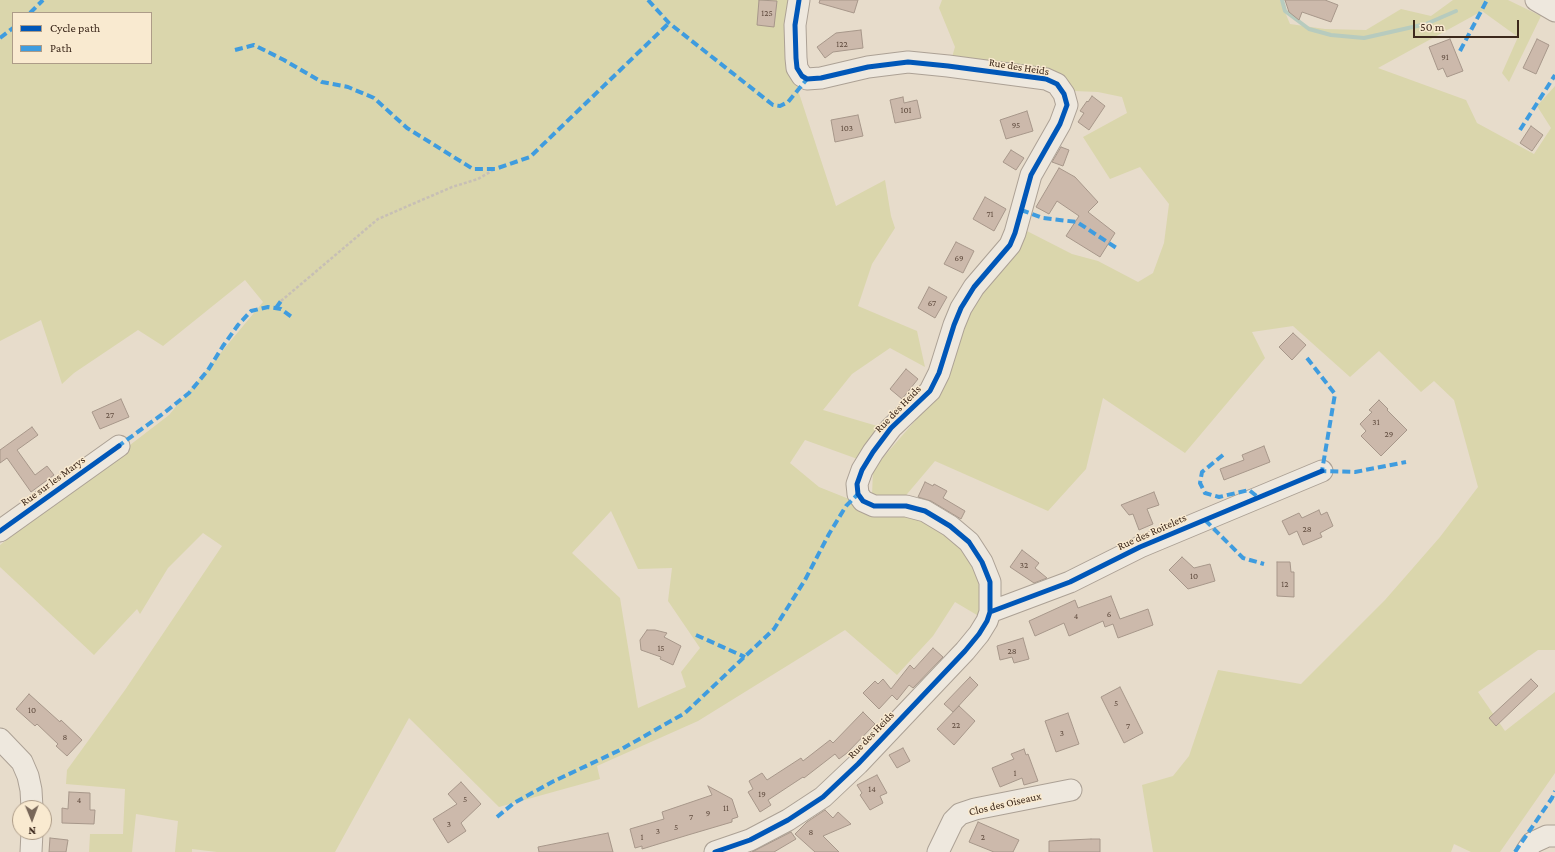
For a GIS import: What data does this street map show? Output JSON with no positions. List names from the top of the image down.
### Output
{
  "streets": {
    "street": [
      "Rue des Heids",
      "Rue sur les Marys",
      "Rue des Roitelets",
      "Clos des Oiseaux"
    ]
  },
  "crossings": [
    ["Rue des Heids", "Rue des Roitelets"]
  ],
  "house_numbers": [
    "125",
    "122",
    "91",
    "101",
    "95",
    "103",
    "71",
    "69",
    "67",
    "27",
    "31",
    "29",
    "28",
    "32",
    "10",
    "12",
    "6",
    "4",
    "15",
    "28",
    "5",
    "10",
    "22",
    "7",
    "3",
    "8",
    "1",
    "14",
    "19",
    "5",
    "4",
    "11",
    "9",
    "7",
    "3",
    "5",
    "3",
    "8",
    "1",
    "2"
  ],
  "legend": ["Cycle path", "Path"],
  "scale_bar": "50 m",
  "north": "bottom"
}
